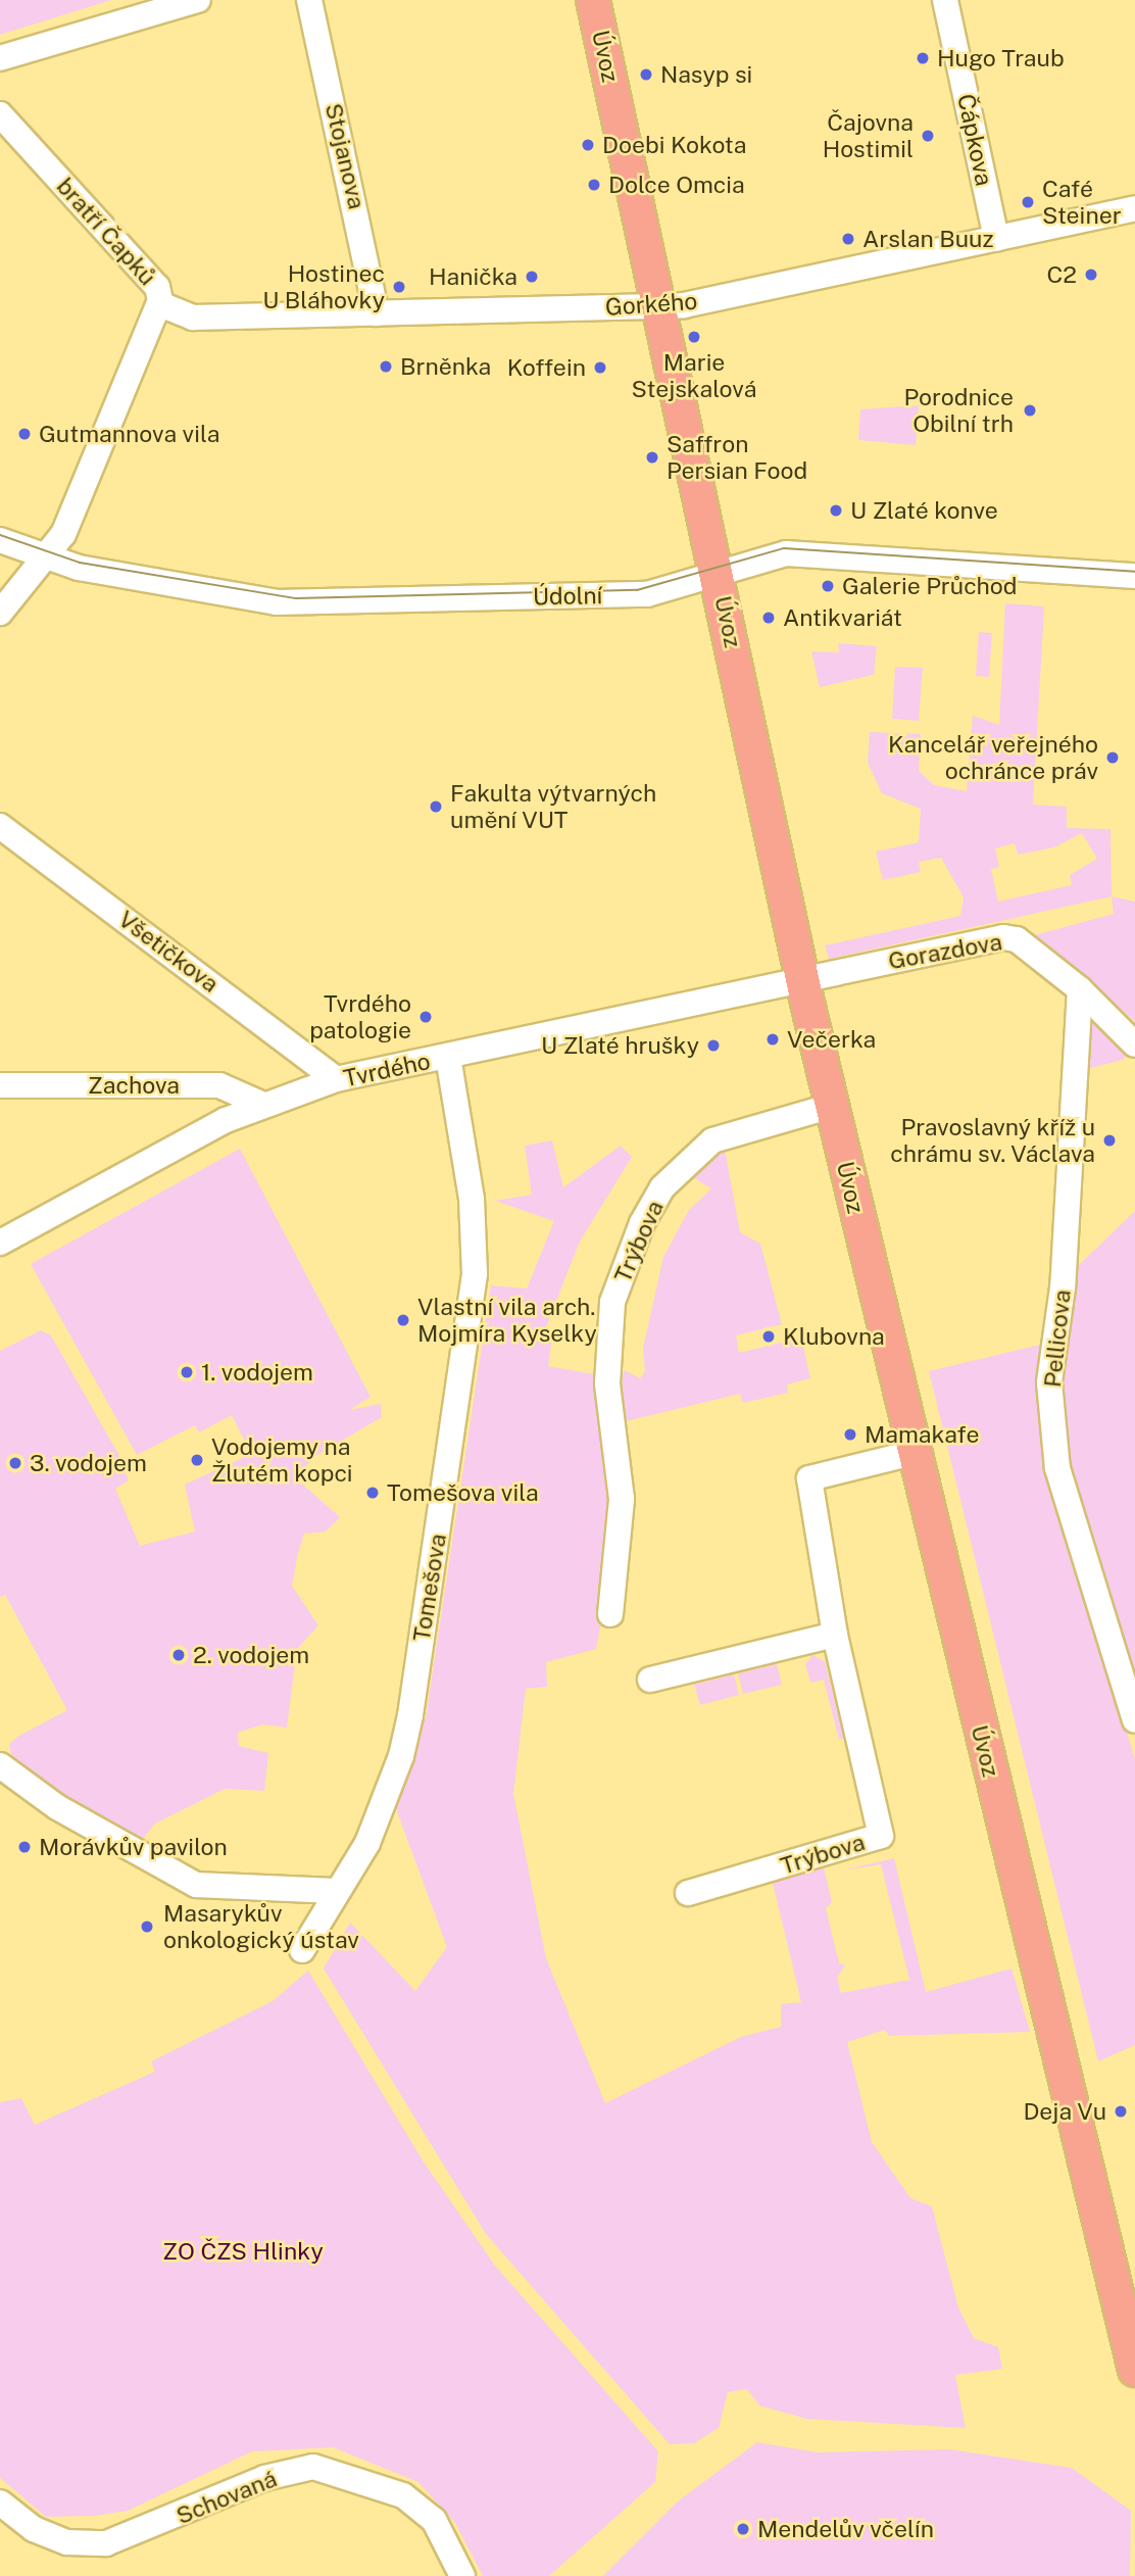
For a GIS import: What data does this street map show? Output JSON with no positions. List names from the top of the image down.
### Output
{
  "streets": {
    "main road": ["Úvoz"],
    "street": [
      "Čápkova",
      "Stojanova",
      "bratří Čapků",
      "Gorkého",
      "Údolní",
      "Všetičkova",
      "Gorazdova",
      "Tvrdého",
      "Zachova",
      "Trýbova",
      "Pellicova",
      "Tomešova",
      "Schovaná"
    ]
  },
  "crossings": [
    ["Úvoz", "Gorkého"],
    ["Úvoz", "Údolní"],
    ["Úvoz", "Gorazdova"],
    ["Úvoz", "Tvrdého"],
    ["Úvoz", "Trýbova"],
    ["Čápkova", "Gorkého"],
    ["Stojanova", "Gorkého"],
    ["bratří Čapků", "Gorkého"],
    ["bratří Čapků", "Údolní"],
    ["Všetičkova", "Tvrdého"],
    ["Gorazdova", "Tvrdého"],
    ["Gorazdova", "Pellicova"],
    ["Tvrdého", "Zachova"],
    ["Tvrdého", "Tomešova"]
  ],
  "parks": ["ZO ČZS Hlinky"],
  "places": [
    "Hugo Traub",
    "Nasyp si",
    "Čajovna Hostimil",
    "Doebi Kokota",
    "Dolce Omcia",
    "Café Steiner",
    "Arslan Buuz",
    "C2",
    "Hanička",
    "Hostinec U Bláhovky",
    "Marie Stejskalová",
    "Brněnka",
    "Koffein",
    "Porodnice Obilní trh",
    "Gutmannova vila",
    "Saffron Persian Food",
    "U Zlaté konve",
    "Galerie Průchod",
    "Antikvariát",
    "Kancelář veřejného ochránce práv",
    "Fakulta výtvarných umění VUT",
    "Tvrdého patologie",
    "Večerka",
    "U Zlaté hrušky",
    "Pravoslavný kříž u chrámu sv. Václava",
    "Vlastní vila arch. Mojmíra Kyselky",
    "Klubovna",
    "1. vodojem",
    "Mamakafe",
    "Vodojemy na Žlutém kopci",
    "3. vodojem",
    "Tomešova vila",
    "2. vodojem",
    "Morávkův pavilon",
    "Masarykův onkologický ústav",
    "Deja Vu",
    "Mendelův včelín"
  ]
}
